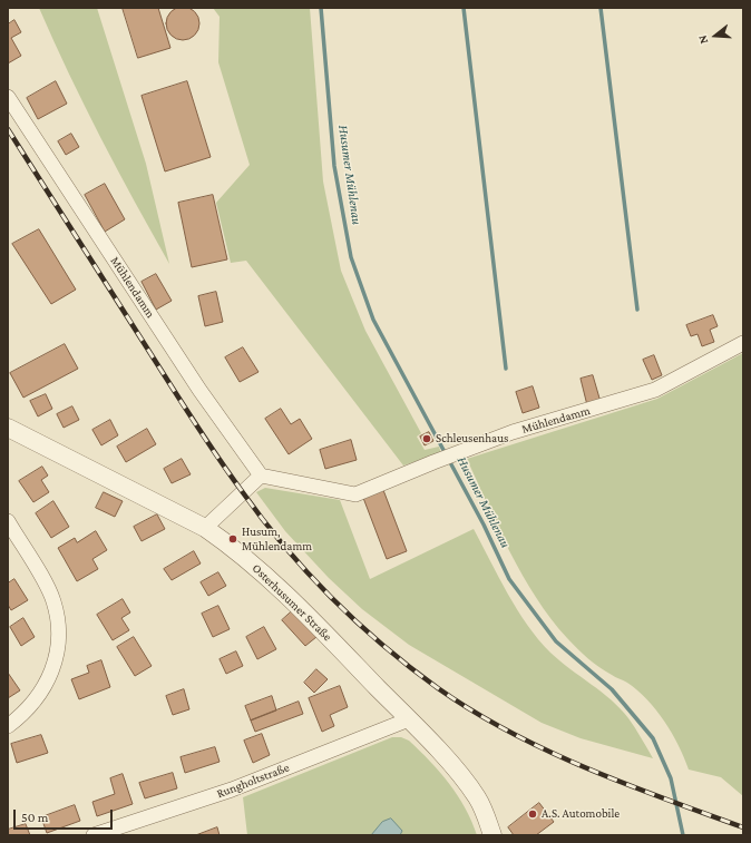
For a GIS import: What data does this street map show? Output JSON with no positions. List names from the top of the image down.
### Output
{
  "streets": {
    "street": ["Mühlendamm", "Osterhusumer Straße", "Rungholtstraße"]
  },
  "crossings": [
    ["Osterhusumer Straße", "Rungholtstraße"]
  ],
  "water": ["Husumer Mühlenau"],
  "places": ["Schleusenhaus", "Husum, Mühlendamm", "A.S. Automobile"],
  "scale_bar": "50 m",
  "north": "left"
}
